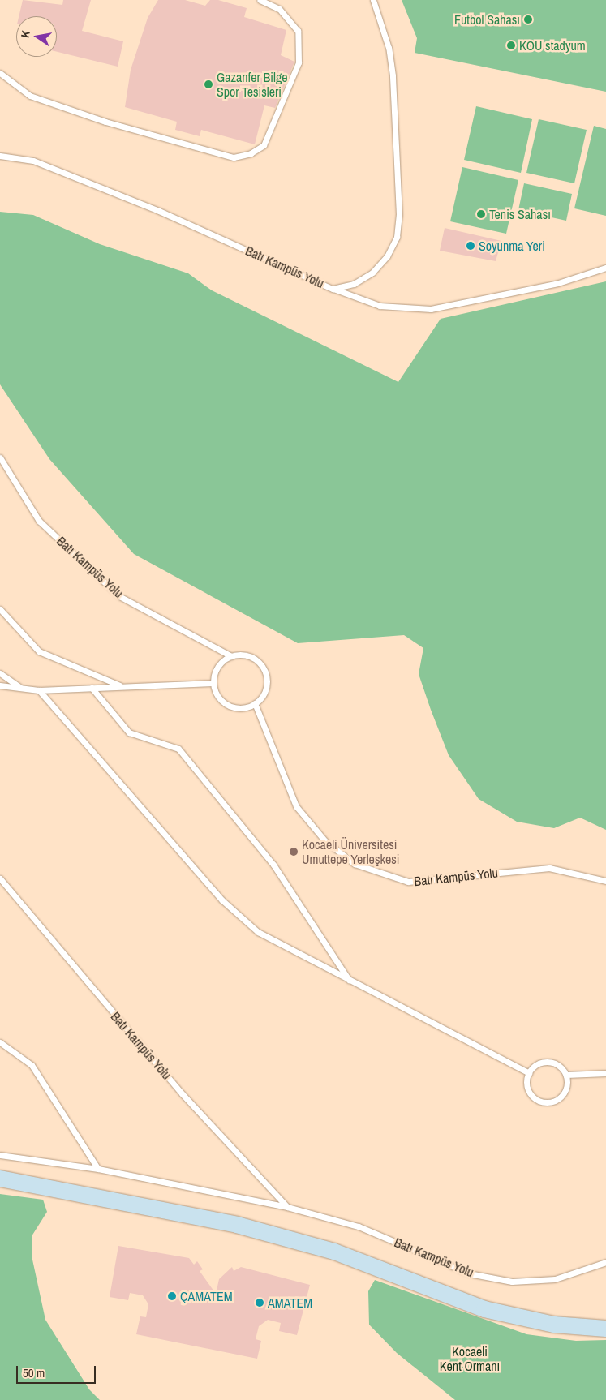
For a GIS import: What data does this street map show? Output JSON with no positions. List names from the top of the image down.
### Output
{
  "streets": {
    "lane": ["Batı Kampüs Yolu"]
  },
  "parks": ["Kocaeli Kent Ormanı"],
  "places": [
    "Futbol Sahası",
    "KOU stadyum",
    "Gazanfer Bilge Spor Tesisleri",
    "Tenis Sahası",
    "Soyunma Yeri",
    "Kocaeli Üniversitesi Umuttepe Yerleşkesi",
    "ÇAMATEM",
    "AMATEM"
  ],
  "scale_bar": "50 m",
  "north": "left"
}
